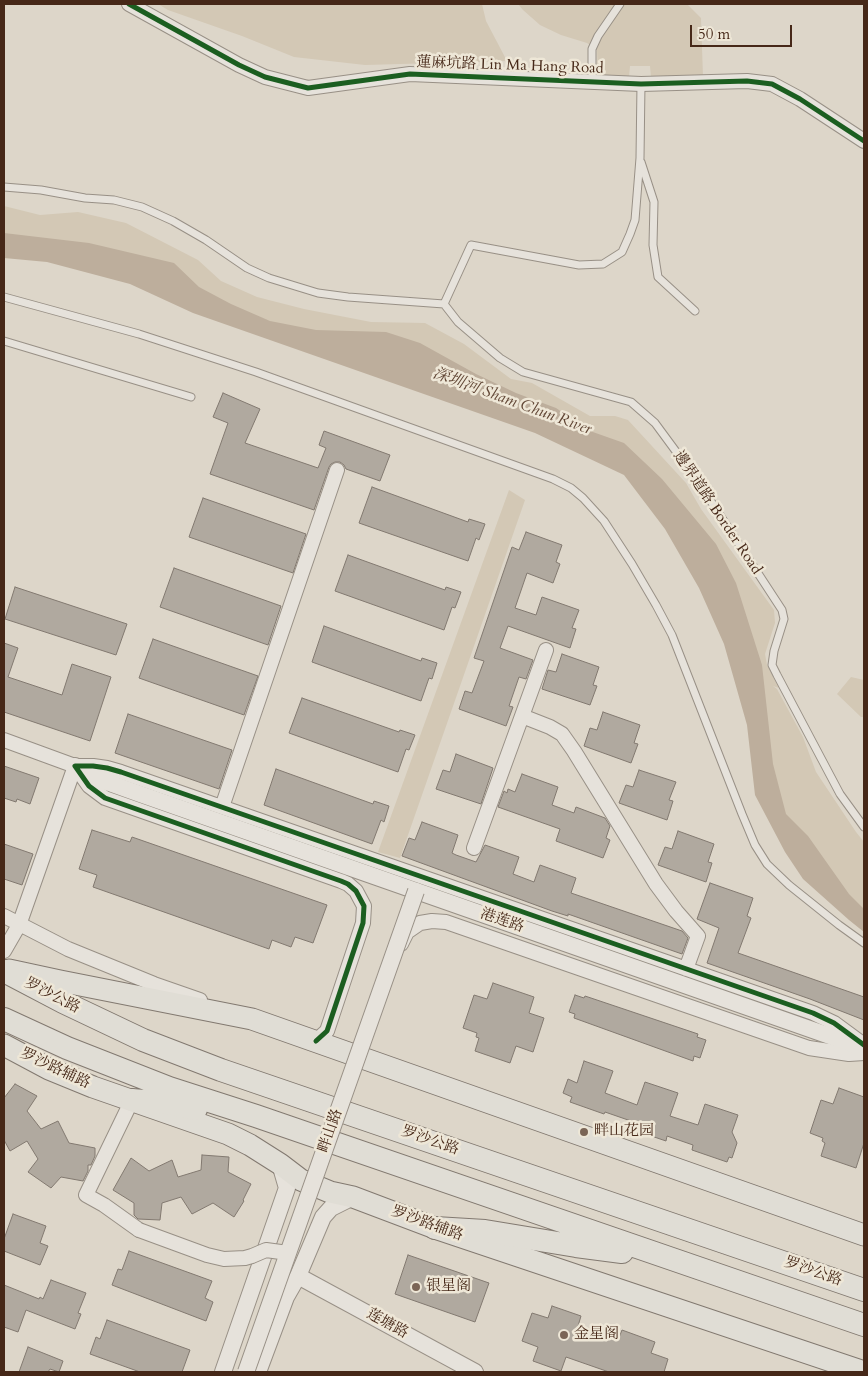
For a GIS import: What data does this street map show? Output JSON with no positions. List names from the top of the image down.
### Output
{
  "streets": {
    "highway": ["罗沙公路"],
    "main road": ["罗沙路辅路"],
    "street": [
      "蓮麻坑路 Lin Ma Hang Road",
      "港莲路",
      "畔山路",
      "莲塘路"
    ],
    "lane": ["邊界道路 Border Road"]
  },
  "crossings": [
    ["港莲路", "畔山路"]
  ],
  "water": ["深圳河 Sham Chun River"],
  "places": ["畔山花园", "银星阁", "金星阁"],
  "scale_bar": "50 m"
}
